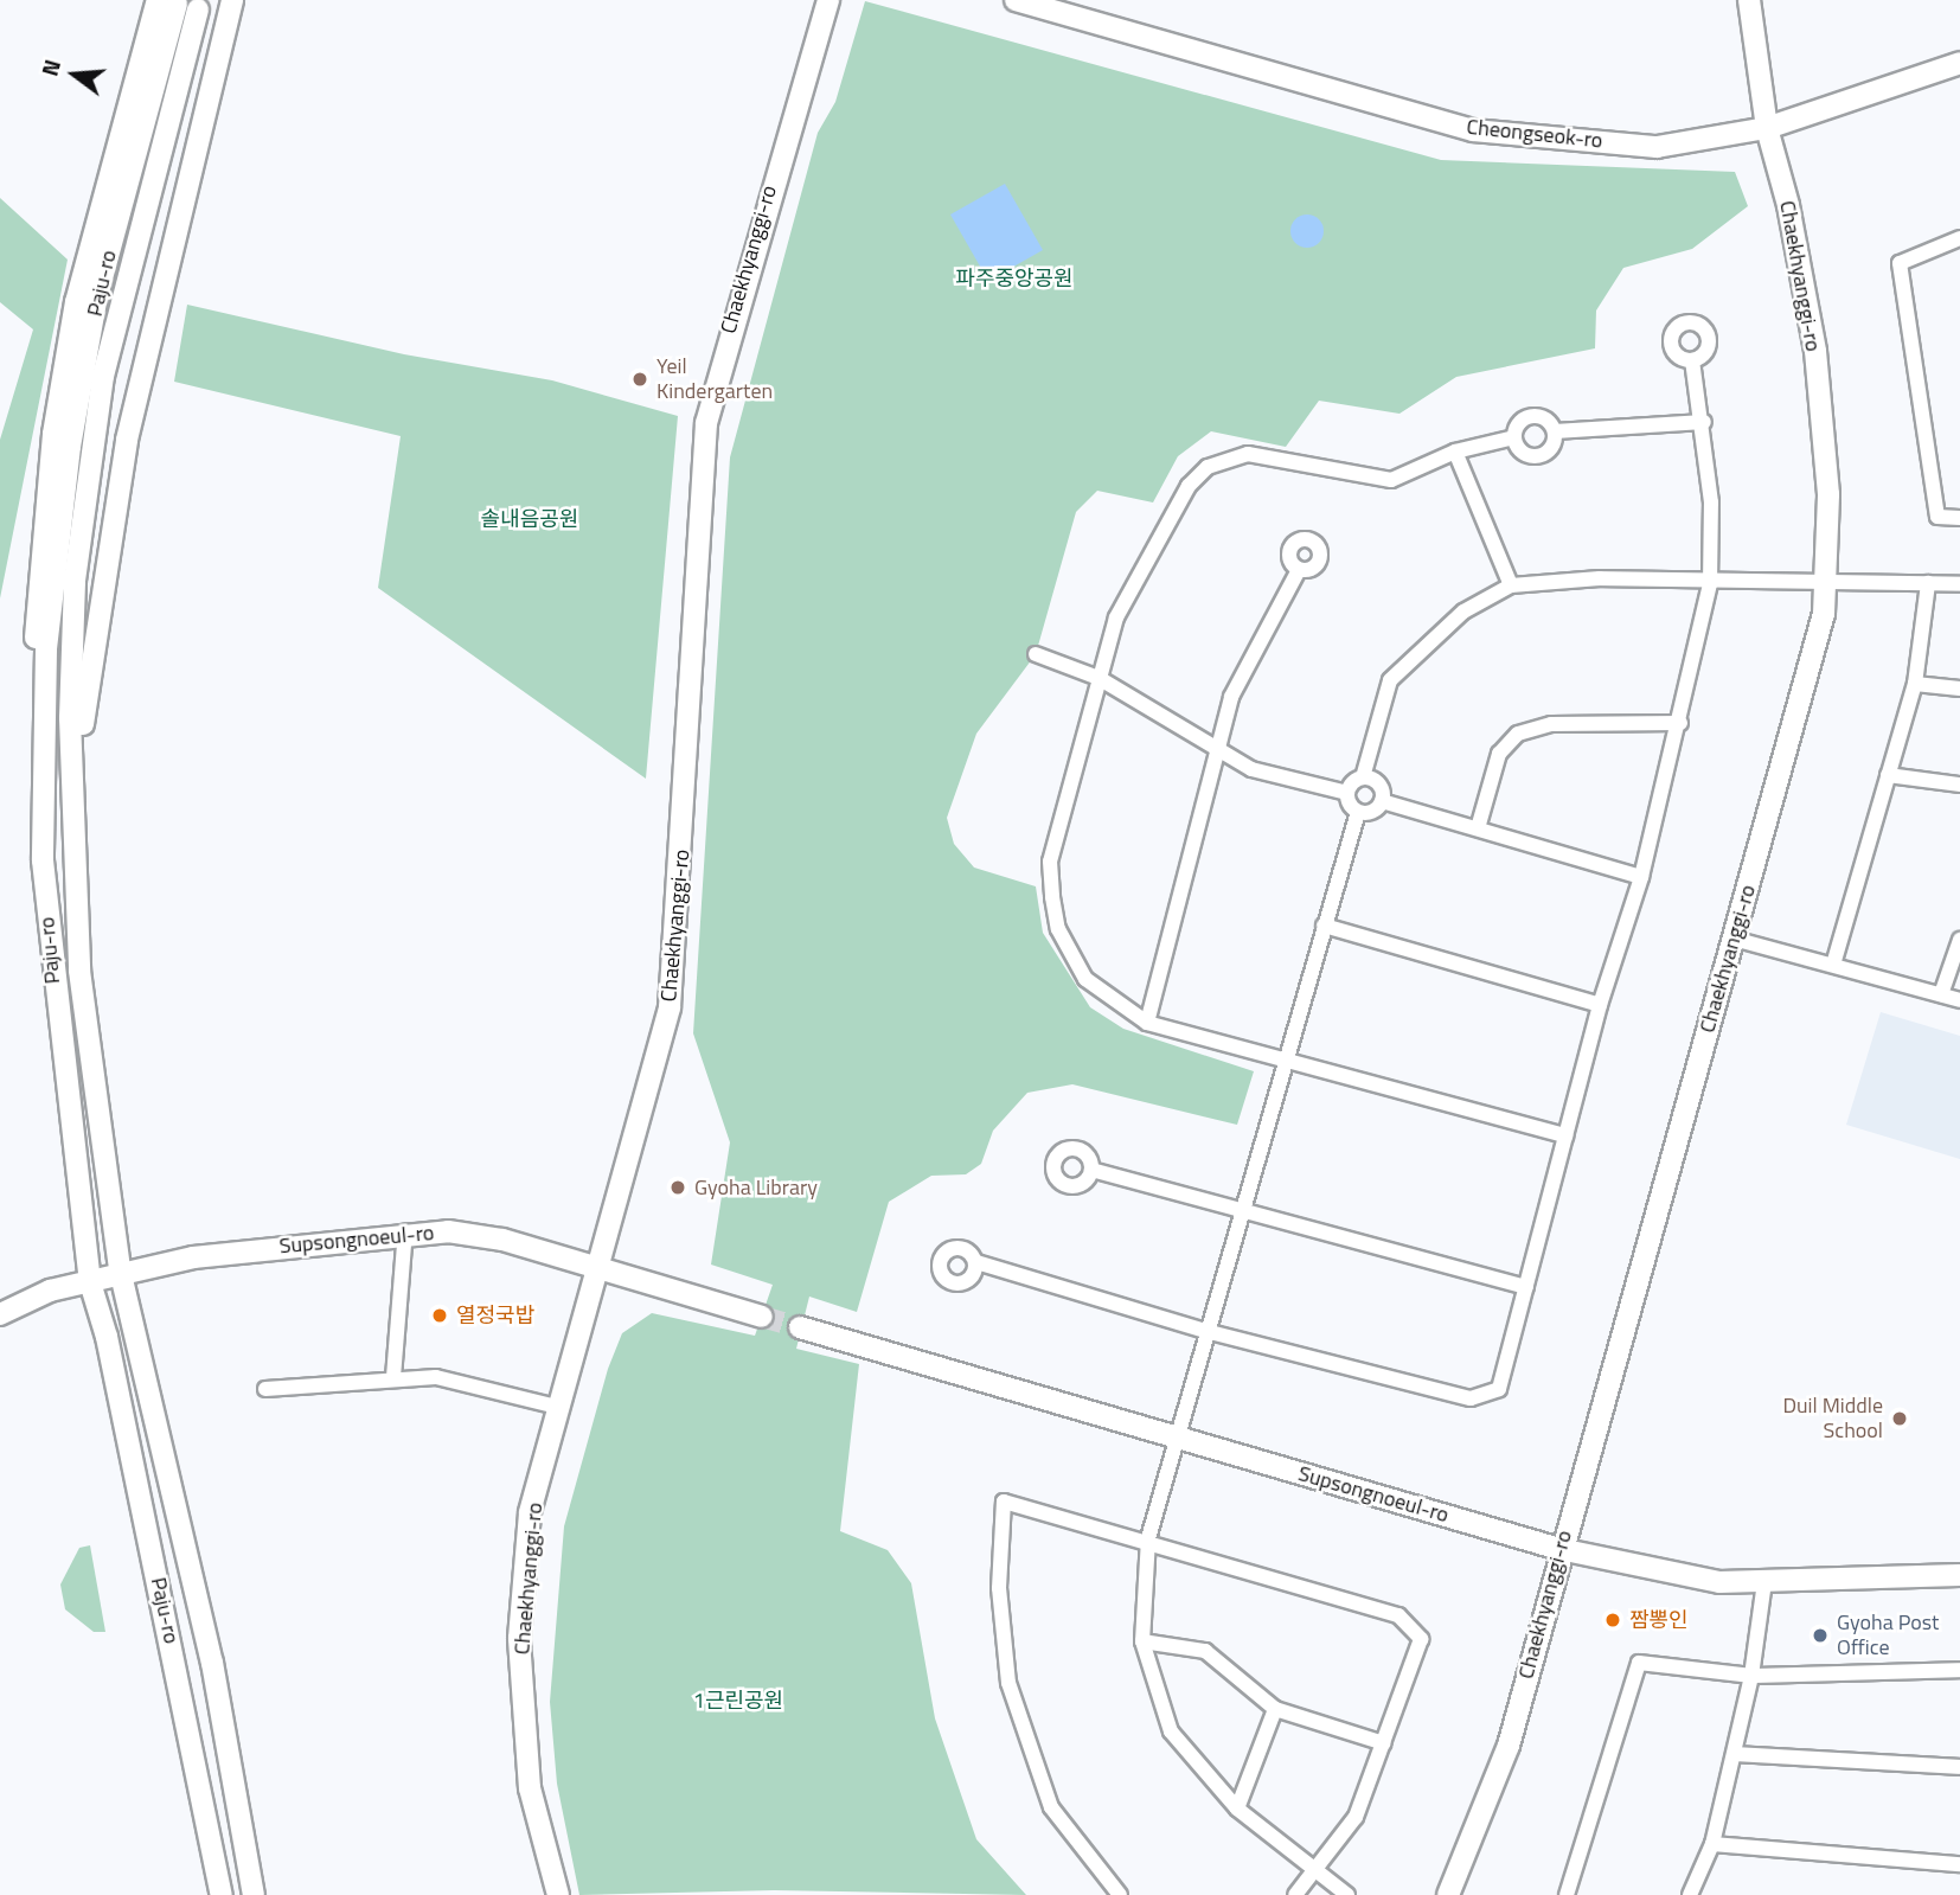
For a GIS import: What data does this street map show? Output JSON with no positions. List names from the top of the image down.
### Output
{
  "streets": {
    "street": [
      "Cheongseok-ro",
      "Chaekhyanggi-ro",
      "Paju-ro",
      "Supsongnoeul-ro"
    ]
  },
  "crossings": [
    ["Cheongseok-ro", "Chaekhyanggi-ro"],
    ["Chaekhyanggi-ro", "Supsongnoeul-ro"],
    ["Paju-ro", "Supsongnoeul-ro"]
  ],
  "parks": ["파주중앙공원", "솔내음공원", "1근린공원"],
  "places": [
    "Yeil Kindergarten",
    "Gyoha Library",
    "열정국밥",
    "Duil Middle School",
    "짬뽕인",
    "Gyoha Post Office"
  ],
  "north": "left"
}
